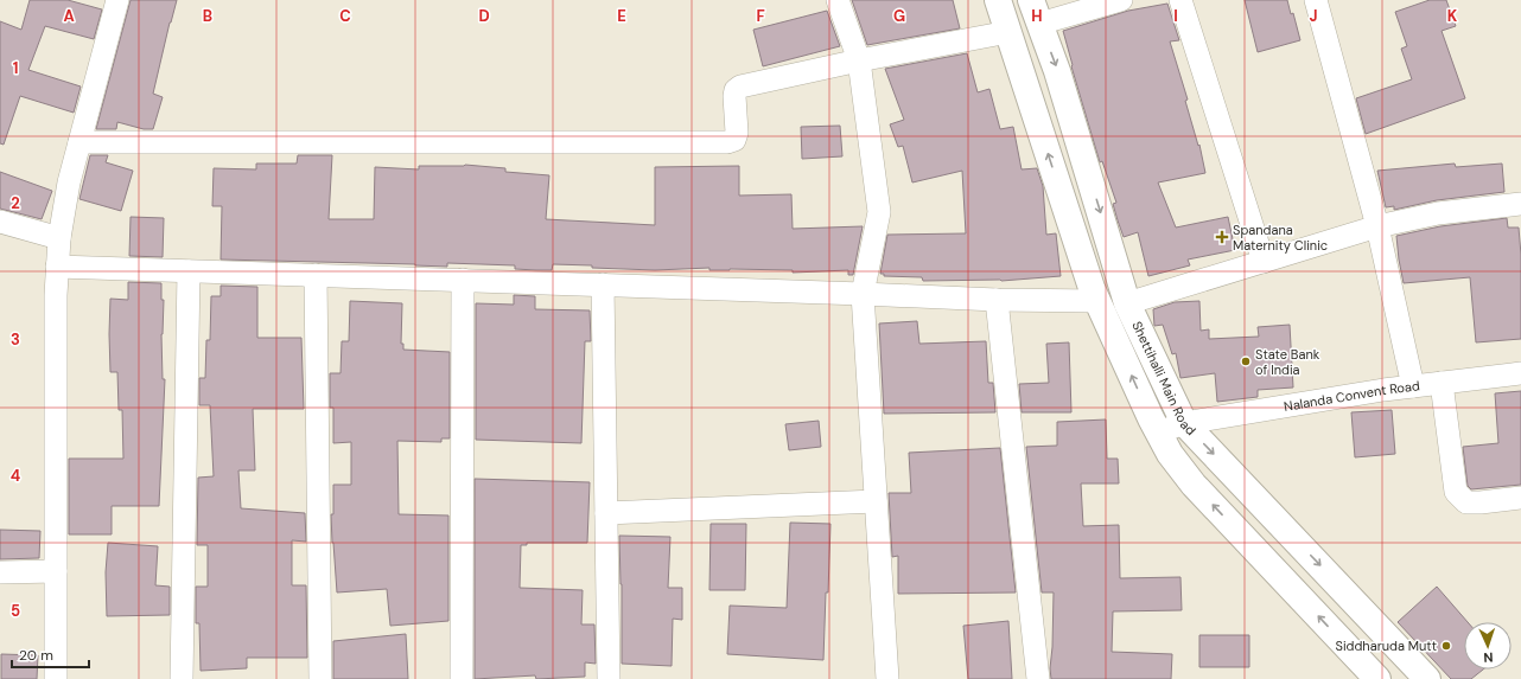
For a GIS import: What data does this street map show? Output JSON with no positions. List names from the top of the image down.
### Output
{
  "streets": {
    "main road": ["Shettihalli Main Road"],
    "street": ["Nalanda Convent Road"]
  },
  "crossings": [
    ["Shettihalli Main Road", "Nalanda Convent Road"]
  ],
  "places": {
    "health": ["Spandana Maternity Clinic"],
    "other": ["State Bank of India", "Siddharuda Mutt"]
  },
  "scale_bar": "20 m",
  "north": "bottom",
  "grid": {
    "columns": [
      "A",
      "B",
      "C",
      "D",
      "E",
      "F",
      "G",
      "H",
      "I",
      "J",
      "K"
    ],
    "rows": [
      "1",
      "2",
      "3",
      "4",
      "5"
    ]
  }
}
